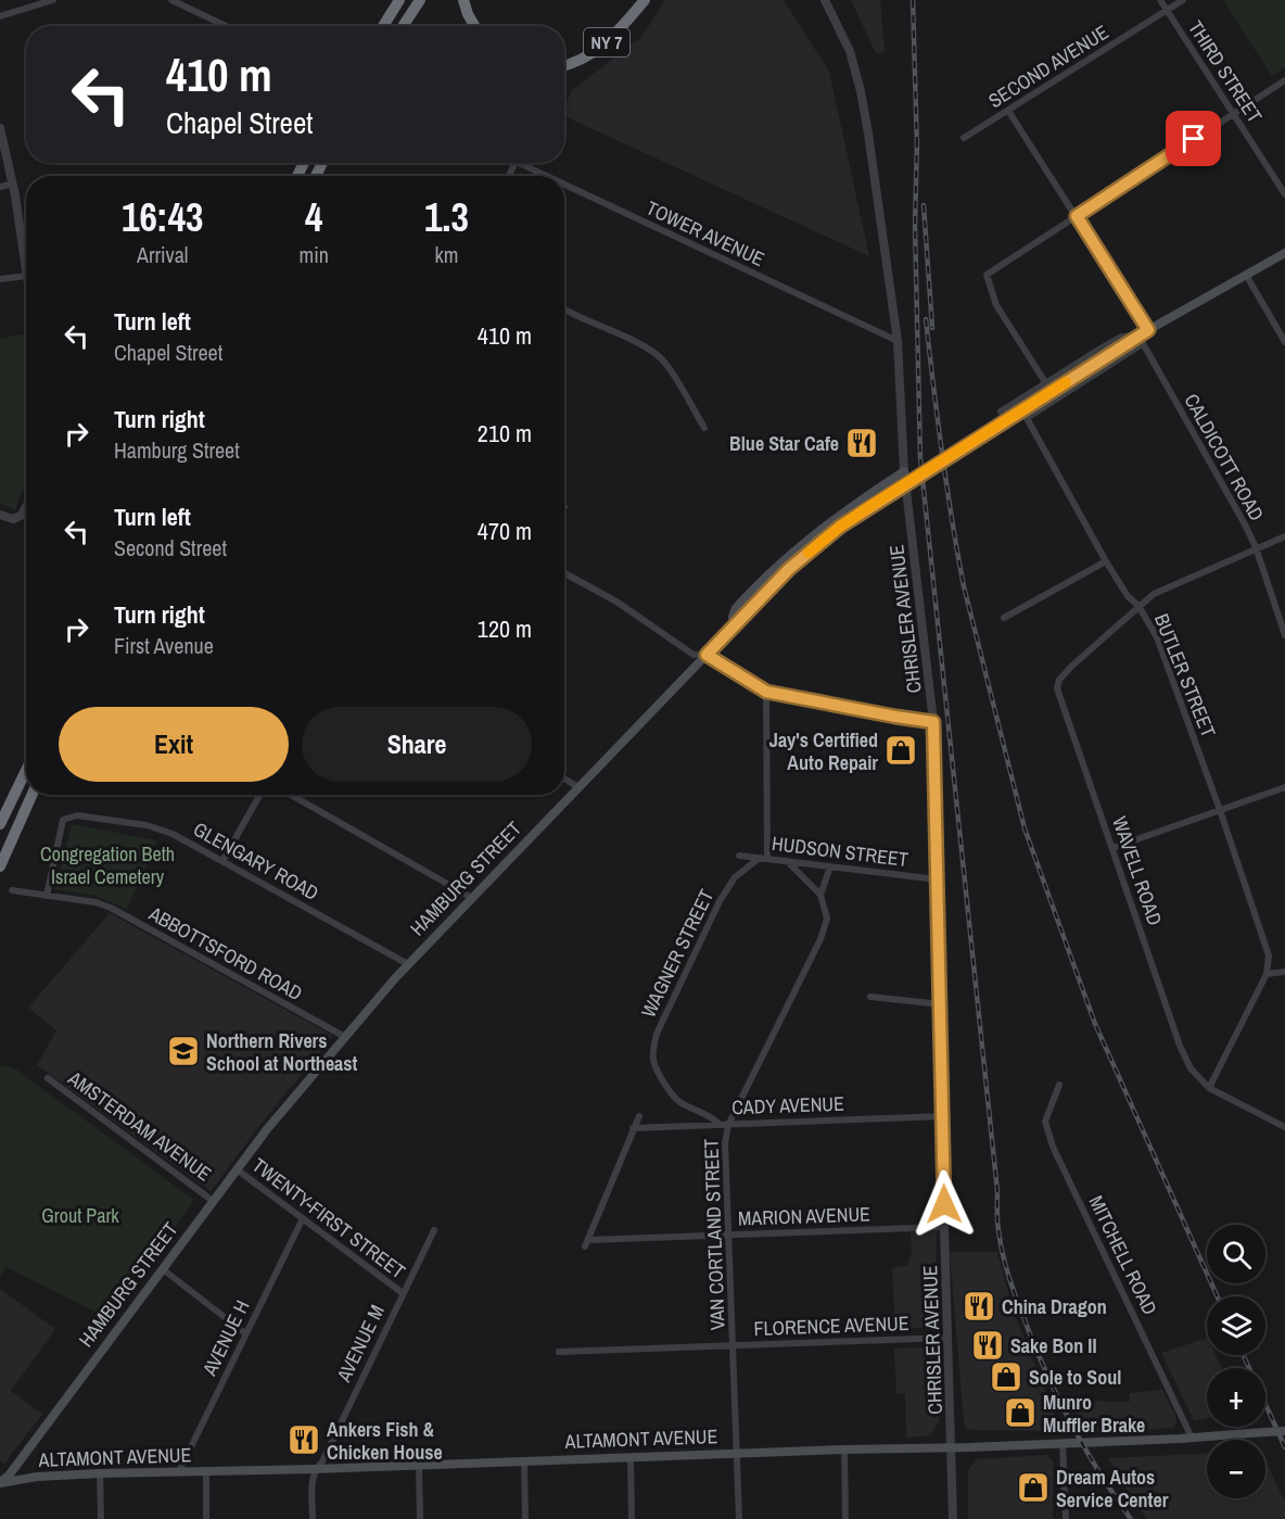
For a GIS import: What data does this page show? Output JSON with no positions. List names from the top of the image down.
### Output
{
  "streets": {
    "highway": ["NY 7"],
    "main road": ["HAMBURG STREET", "ALTAMONT AVENUE"],
    "street": [
      "SECOND AVENUE",
      "THIRD STREET",
      "TOWER AVENUE",
      "CALDICOTT ROAD",
      "CHRISLER AVENUE",
      "BUTLER STREET",
      "HUDSON STREET",
      "GLENGARY ROAD",
      "WAVELL ROAD",
      "ABBOTTSFORD ROAD",
      "WAGNER STREET",
      "CADY AVENUE",
      "AMSTERDAM AVENUE",
      "MARION AVENUE",
      "TWENTY-FIRST STREET",
      "VAN CORTLAND STREET",
      "MITCHELL ROAD",
      "FLORENCE AVENUE",
      "AVENUE H",
      "AVENUE M"
    ]
  },
  "crossings": [
    ["SECOND AVENUE", "THIRD STREET"],
    ["TOWER AVENUE", "CHRISLER AVENUE"],
    ["CALDICOTT ROAD", "BUTLER STREET"],
    ["CALDICOTT ROAD", "WAVELL ROAD"],
    ["CALDICOTT ROAD", "HAMBURG STREET"],
    ["CHRISLER AVENUE", "HUDSON STREET"],
    ["CHRISLER AVENUE", "CADY AVENUE"],
    ["CHRISLER AVENUE", "MARION AVENUE"],
    ["CHRISLER AVENUE", "FLORENCE AVENUE"],
    ["CHRISLER AVENUE", "ALTAMONT AVENUE"],
    ["BUTLER STREET", "WAVELL ROAD"],
    ["BUTLER STREET", "HAMBURG STREET"],
    ["HUDSON STREET", "WAGNER STREET"],
    ["HUDSON STREET", "VAN CORTLAND STREET"],
    ["GLENGARY ROAD", "HAMBURG STREET"],
    ["GLENGARY ROAD", "ABBOTTSFORD ROAD"],
    ["HAMBURG STREET", "ABBOTTSFORD ROAD"],
    ["HAMBURG STREET", "AMSTERDAM AVENUE"],
    ["HAMBURG STREET", "TWENTY-FIRST STREET"],
    ["HAMBURG STREET", "ALTAMONT AVENUE"],
    ["WAGNER STREET", "CADY AVENUE"],
    ["CADY AVENUE", "MARION AVENUE"],
    ["CADY AVENUE", "VAN CORTLAND STREET"],
    ["MARION AVENUE", "VAN CORTLAND STREET"],
    ["TWENTY-FIRST STREET", "AVENUE H"],
    ["TWENTY-FIRST STREET", "AVENUE M"],
    ["VAN CORTLAND STREET", "FLORENCE AVENUE"],
    ["VAN CORTLAND STREET", "ALTAMONT AVENUE"],
    ["MITCHELL ROAD", "ALTAMONT AVENUE"],
    ["AVENUE H", "ALTAMONT AVENUE"],
    ["AVENUE M", "ALTAMONT AVENUE"]
  ],
  "parks": ["Congregation Beth Israel Cemetery", "Grout Park"],
  "places": {
    "restaurant": [
      "Blue Star Cafe",
      "China Dragon",
      "Sake Bon II",
      "Ankers Fish & Chicken House"
    ],
    "shop": [
      "Jay's Certified Auto Repair",
      "Sole to Soul",
      "Munro Muffler Brake",
      "Dream Autos Service Center"
    ],
    "school or university": ["Northern Rivers School at Northeast"]
  },
  "page": {
    "turn": ["410 m", "Chapel Street"],
    "eta": [
      "16:43",
      "Arrival",
      "4",
      "min",
      "1.3",
      "km"
    ],
    "list": [
      {
        "name": "Turn left",
        "note": "Chapel Street",
        "value": "410 m"
      },
      {
        "name": "Turn right",
        "note": "Hamburg Street",
        "value": "210 m"
      },
      {
        "name": "Turn left",
        "note": "Second Street",
        "value": "470 m"
      },
      {
        "name": "Turn right",
        "note": "First Avenue",
        "value": "120 m"
      }
    ],
    "buttons": ["Exit", "Share"],
    "map_buttons": ["+", "−"]
  }
}
